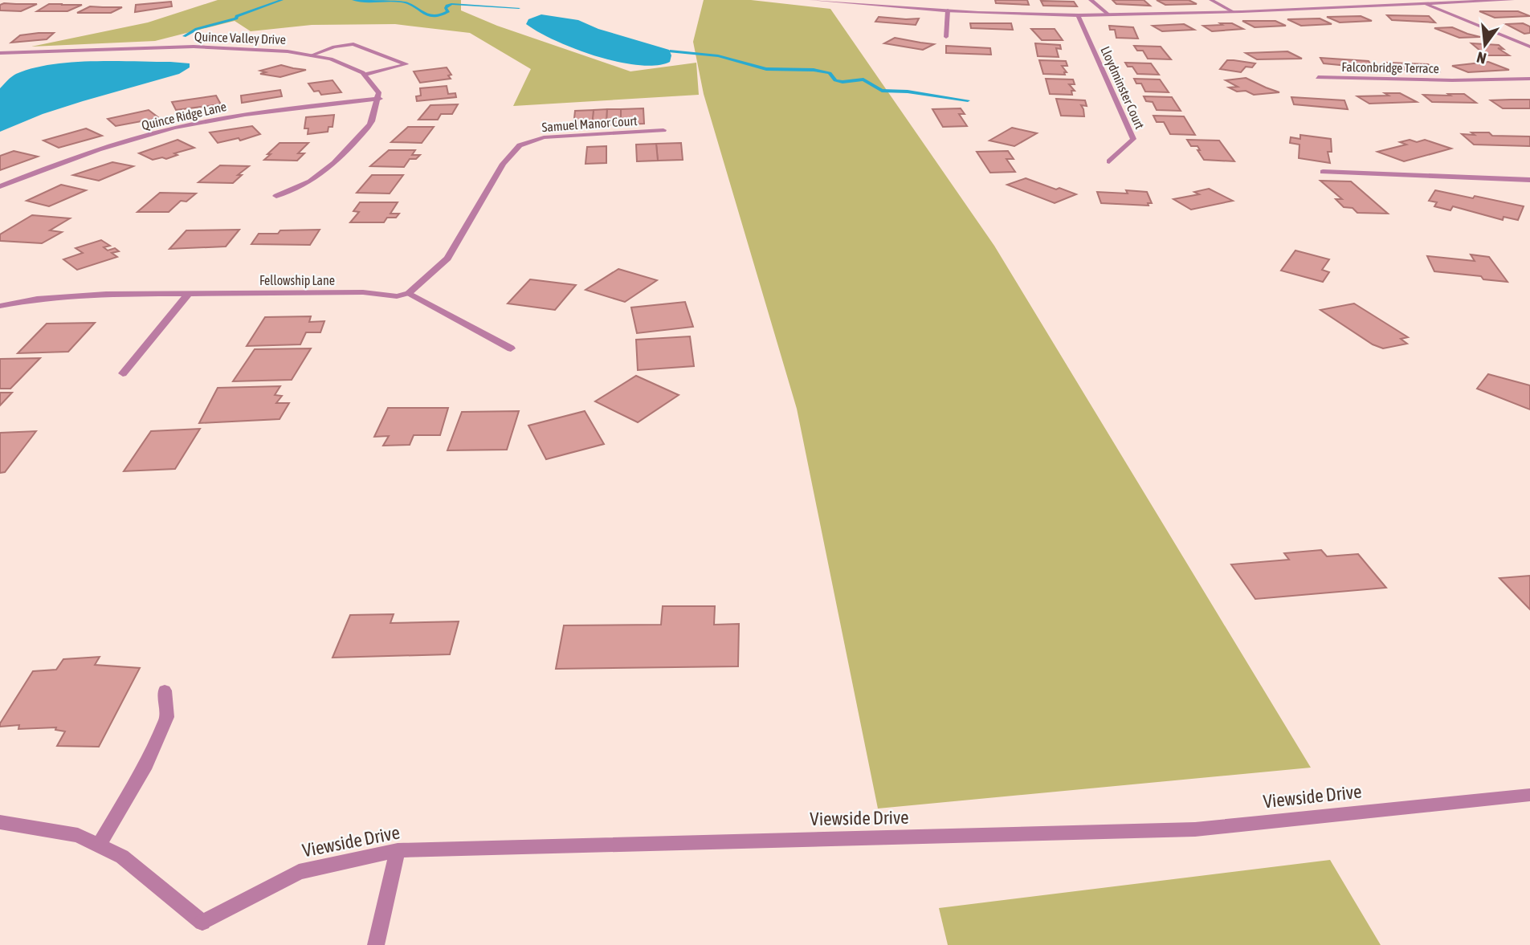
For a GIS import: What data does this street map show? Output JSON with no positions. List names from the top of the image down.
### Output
{
  "streets": {
    "street": [
      "Quince Valley Drive",
      "Falconbridge Terrace",
      "Lloydminster Court",
      "Quince Ridge Lane",
      "Samuel Manor Court",
      "Fellowship Lane",
      "Viewside Drive"
    ]
  },
  "crossings": [
    ["Samuel Manor Court", "Fellowship Lane"]
  ],
  "north": "bottom"
}
